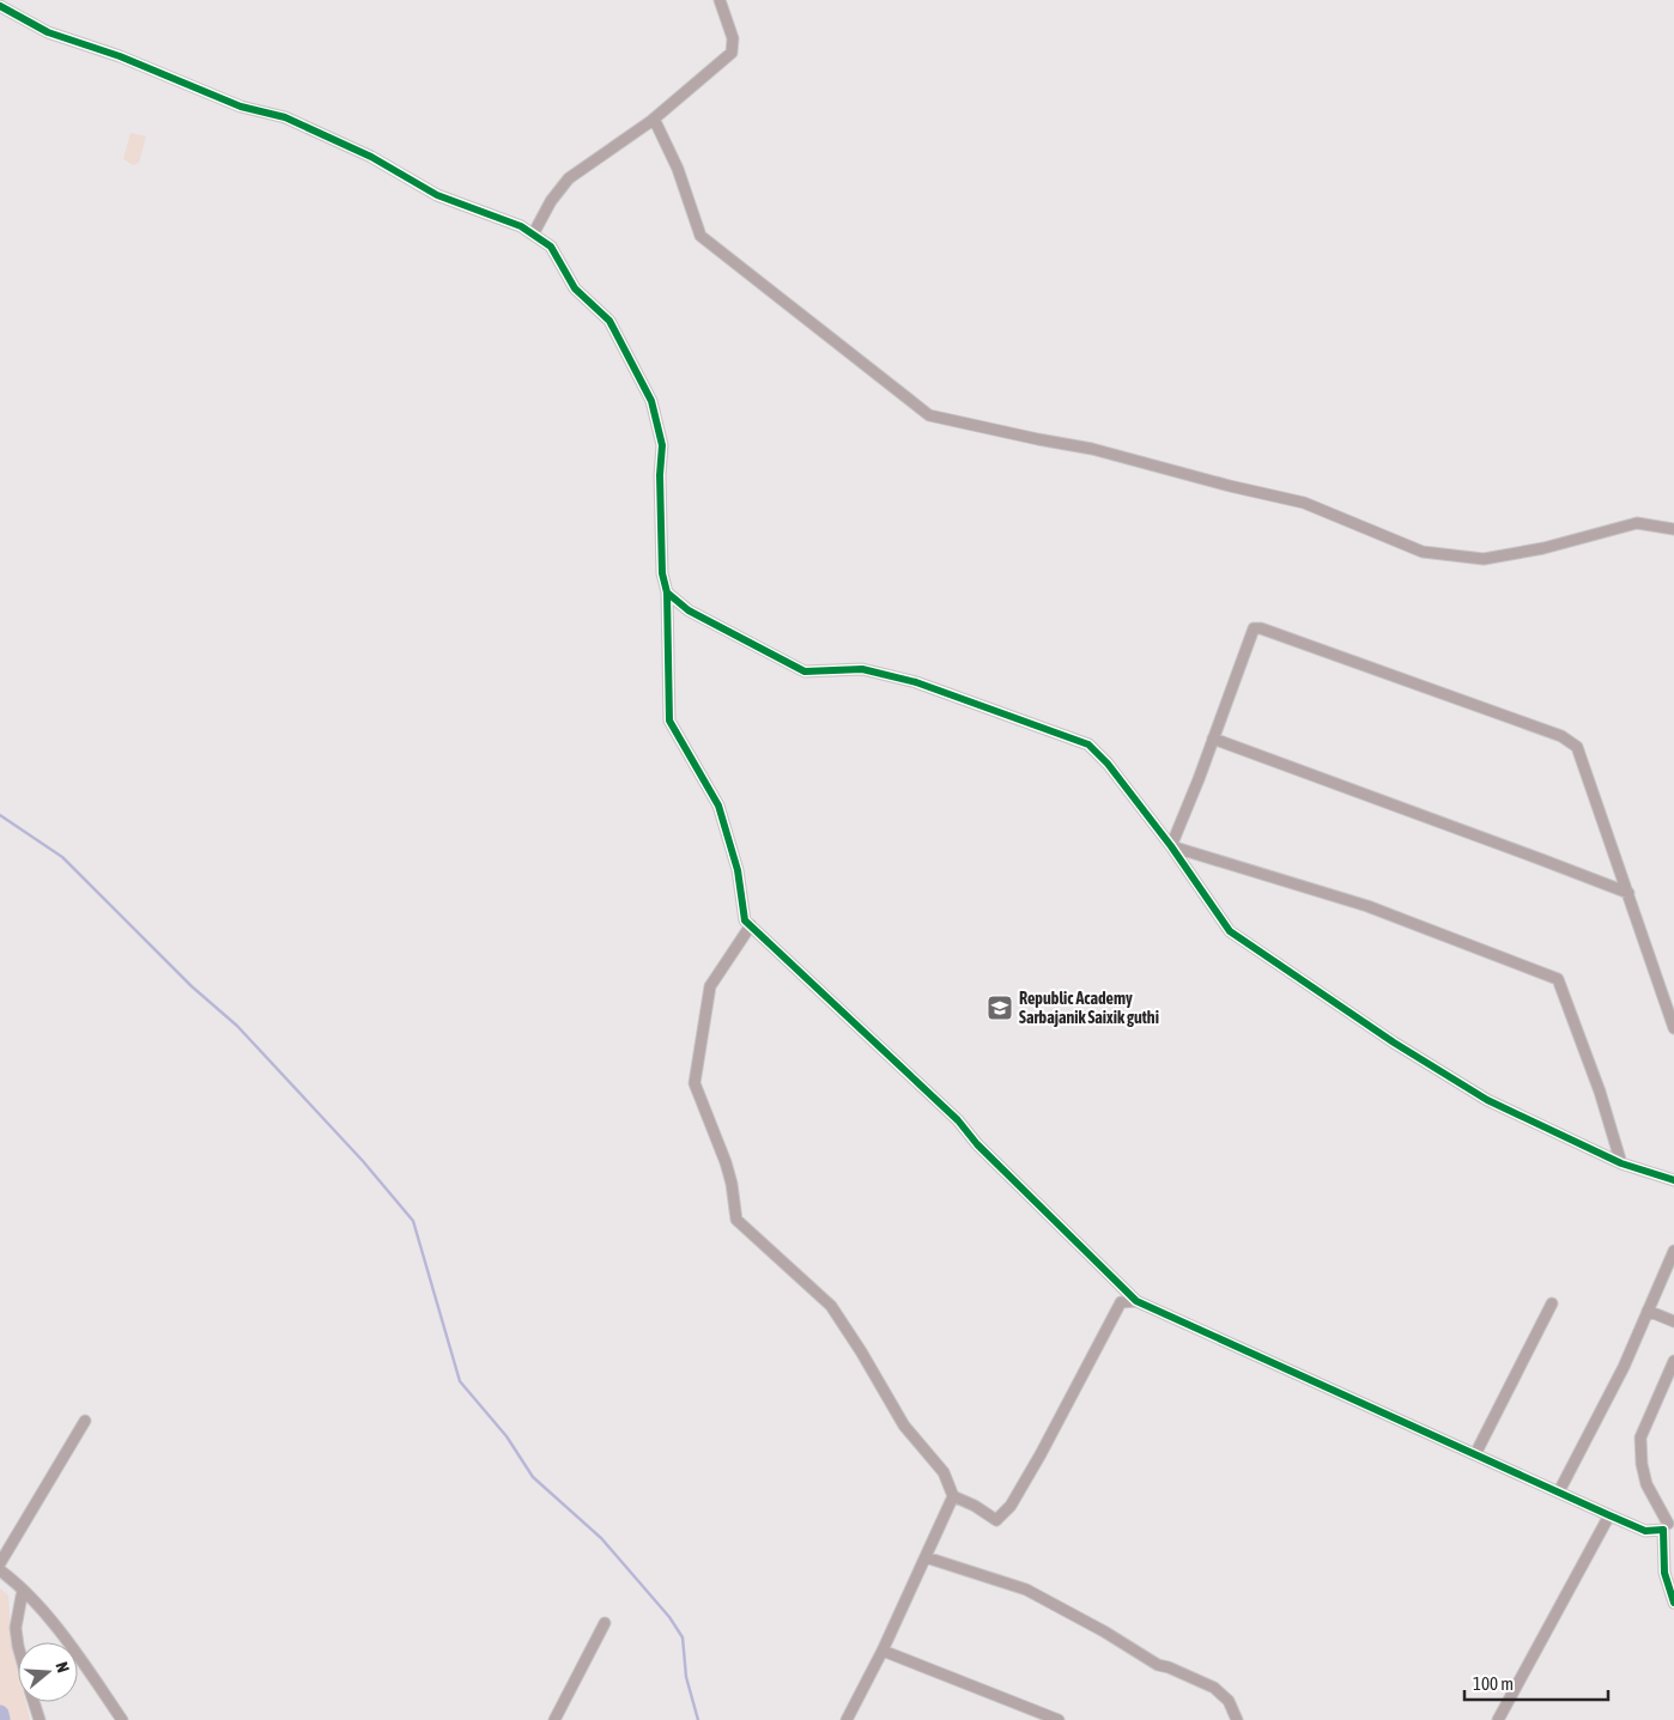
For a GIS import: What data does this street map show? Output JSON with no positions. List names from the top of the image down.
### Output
{
  "places": {
    "school or university": ["Republic Academy Sarbajanik Saixik guthi"]
  },
  "scale_bar": "100 m",
  "north": "right"
}
